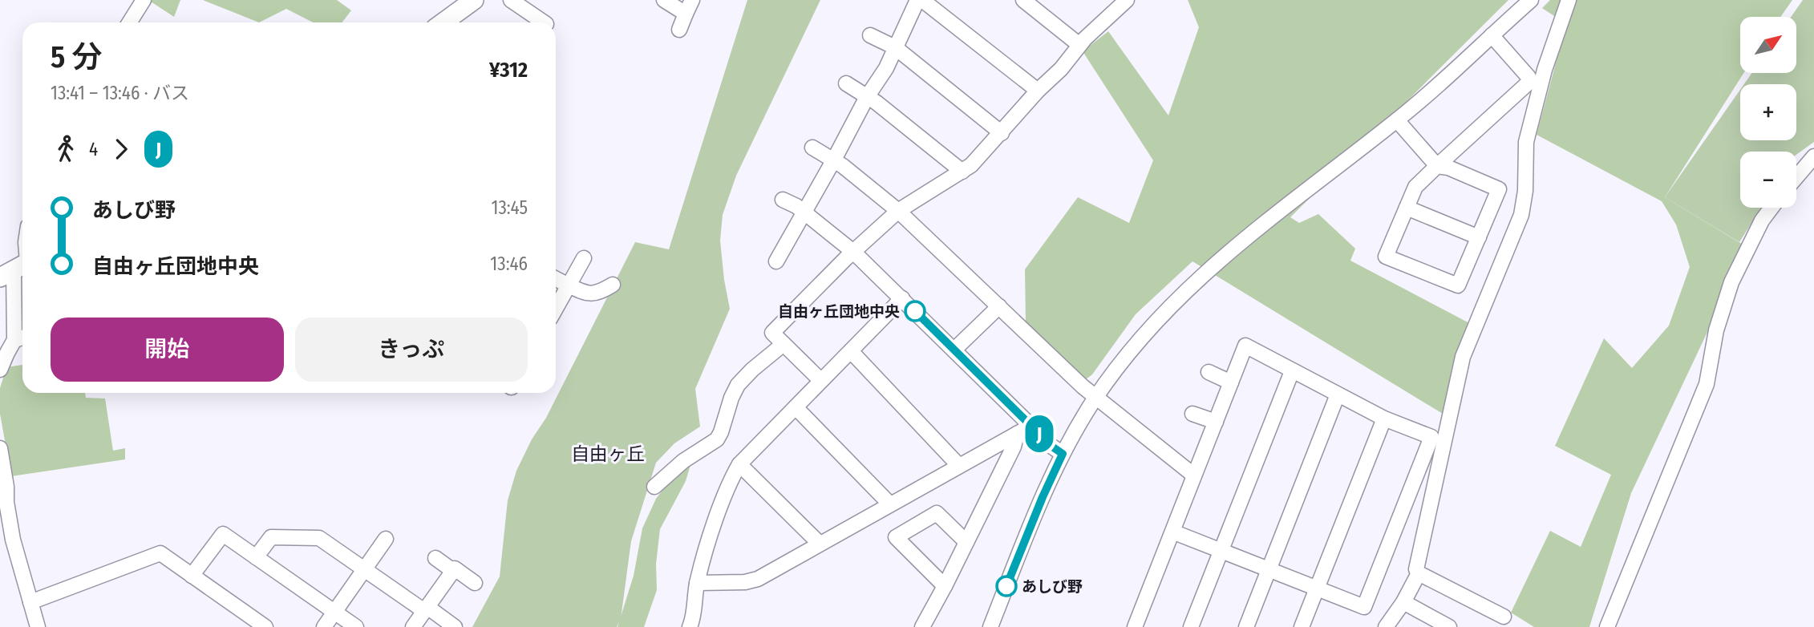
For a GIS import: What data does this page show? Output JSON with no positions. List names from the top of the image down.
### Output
{
  "districts": ["自由ヶ丘"],
  "places": ["自由ヶ丘団地中央", "あしび野"],
  "lines": ["bus line J"],
  "north": "top right",
  "page": {
    "on_map": "J",
    "map_buttons": ["+", "−"],
    "heading": ["5 分", "13:41 – 13:46 · バス", "¥312"],
    "legs": ["4", "J"],
    "list": [
      {
        "name": "あしび野",
        "value": "13:45"
      },
      {
        "name": "自由ヶ丘団地中央",
        "value": "13:46"
      }
    ],
    "buttons": ["開始", "きっぷ"]
  }
}
